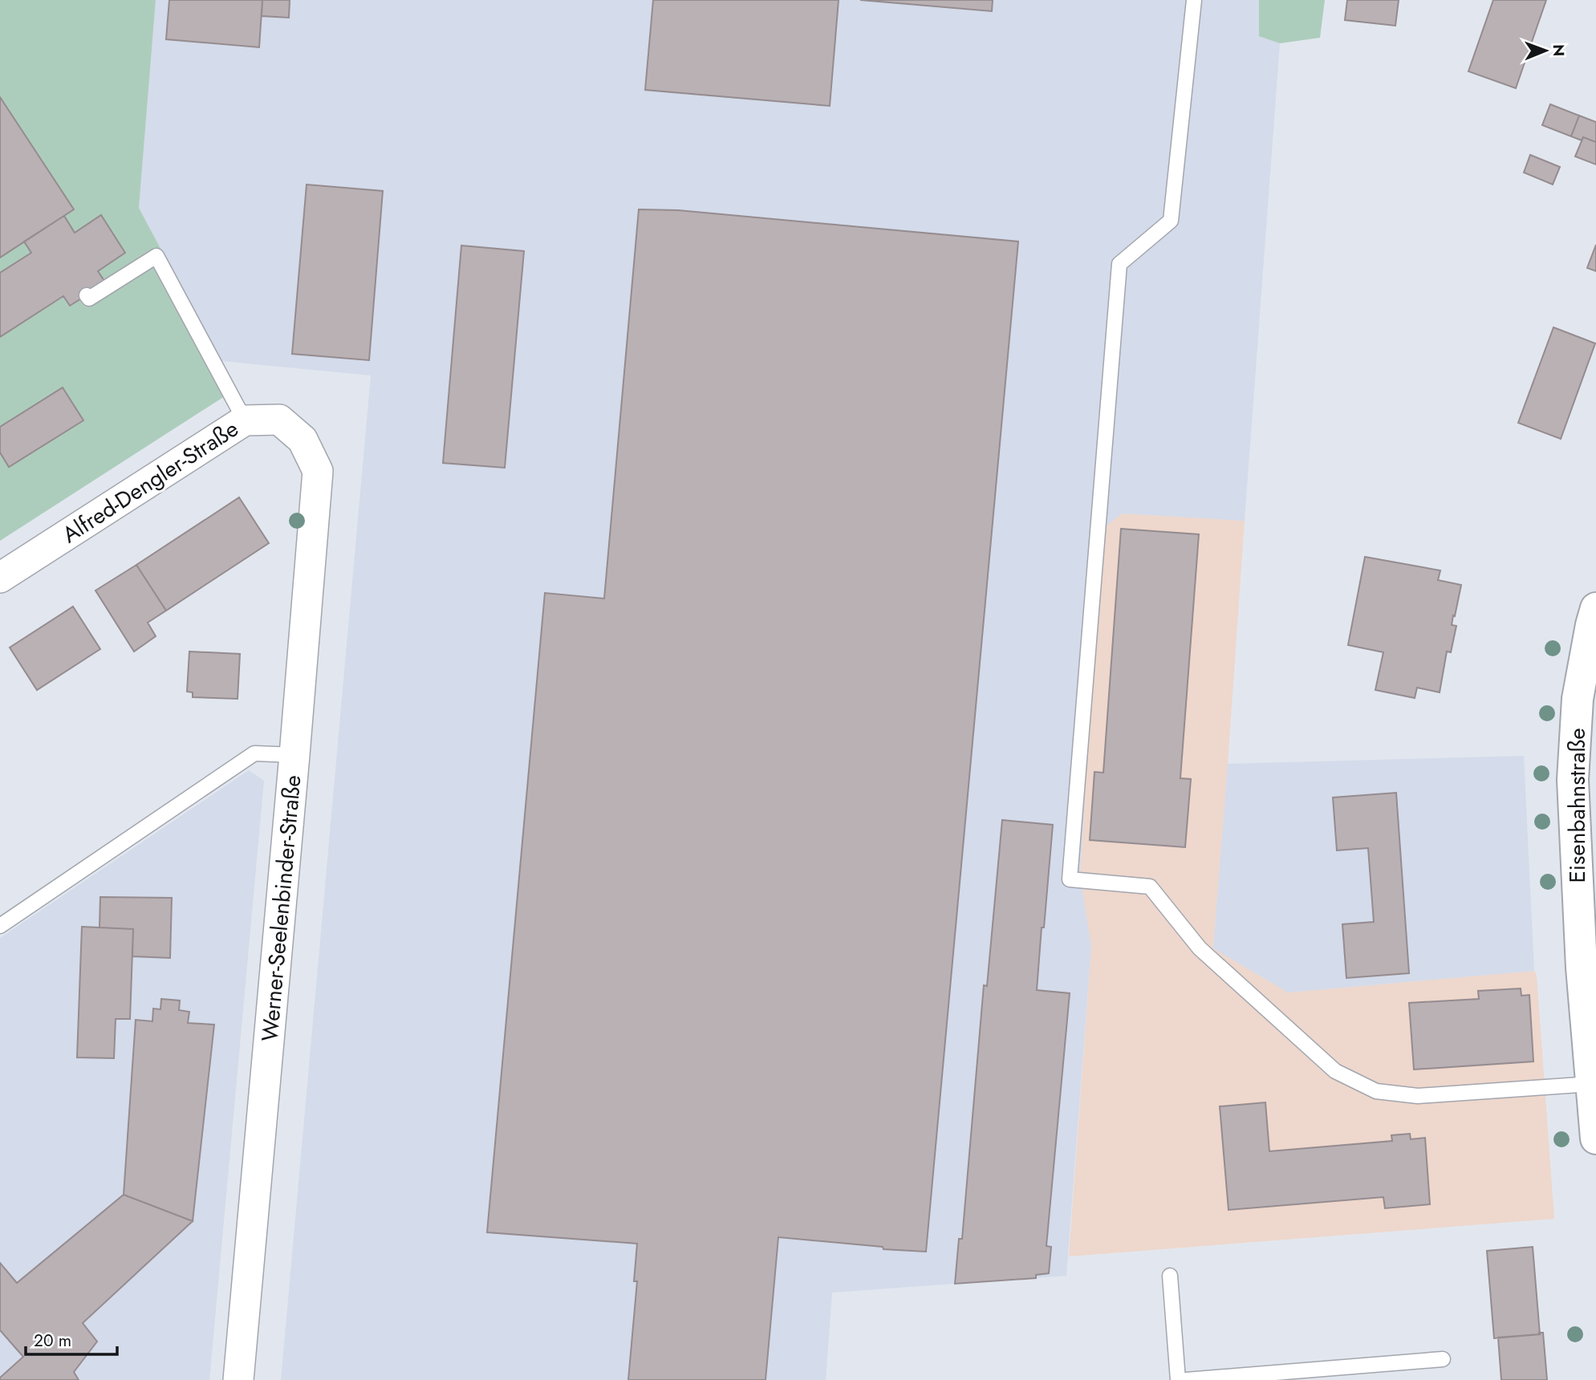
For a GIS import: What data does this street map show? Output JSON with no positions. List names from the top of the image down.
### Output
{
  "streets": {
    "main road": ["Eisenbahnstraße"],
    "street": ["Alfred-Dengler-Straße", "Werner-Seelenbinder-Straße"]
  },
  "crossings": [
    ["Alfred-Dengler-Straße", "Werner-Seelenbinder-Straße"]
  ],
  "scale_bar": "20 m",
  "north": "right"
}
